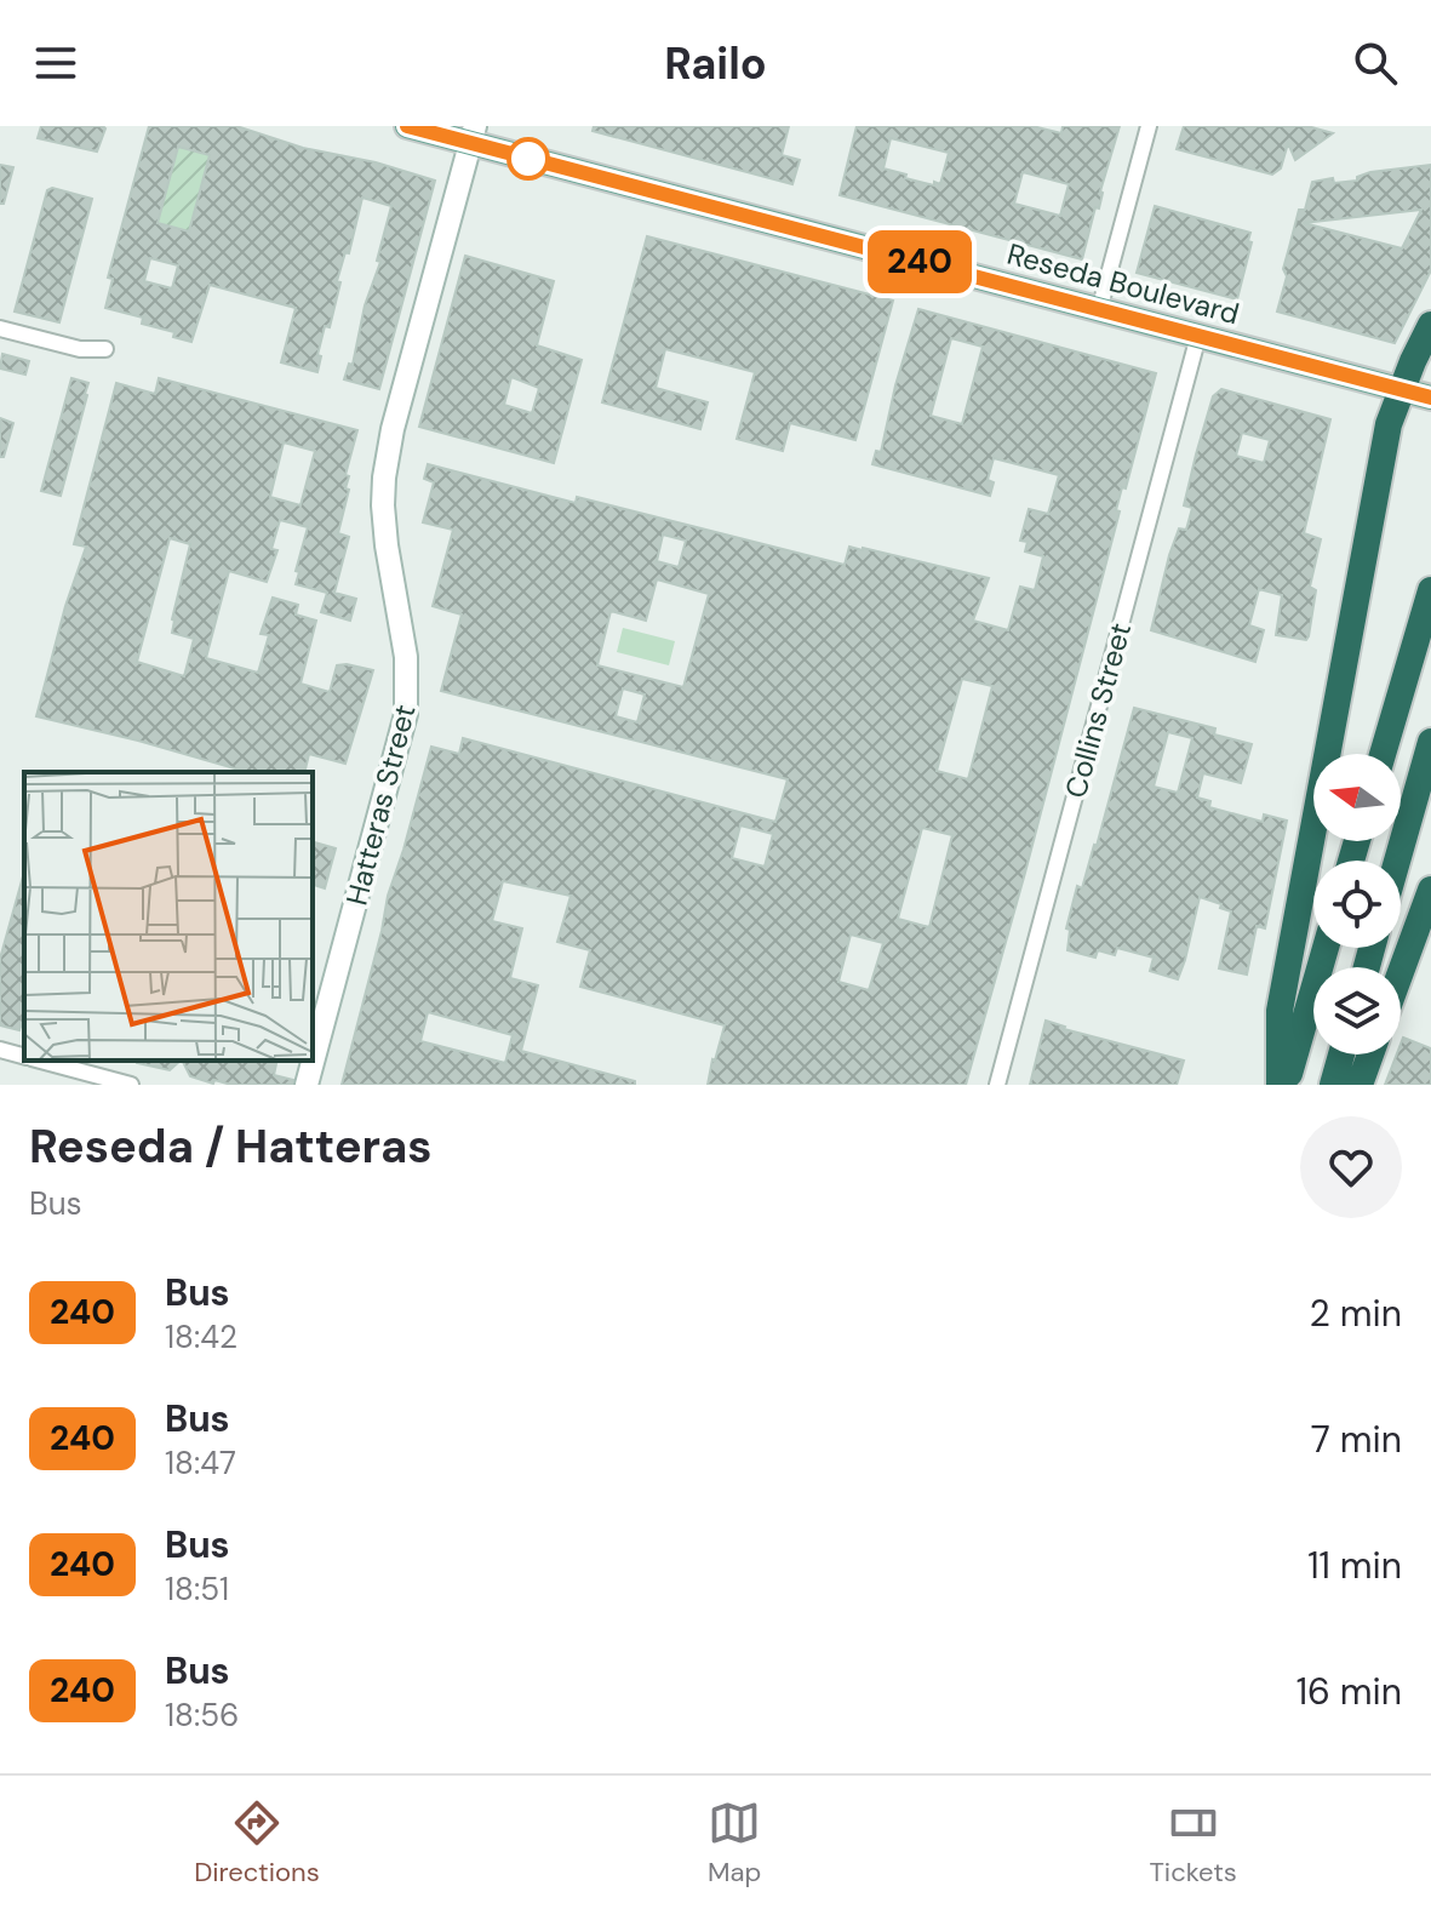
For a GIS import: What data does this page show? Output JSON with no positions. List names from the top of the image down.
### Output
{
  "streets": {
    "main road": ["Reseda Boulevard"],
    "street": ["Collins Street", "Hatteras Street"]
  },
  "crossings": [
    ["Reseda Boulevard", "Collins Street"],
    ["Reseda Boulevard", "Hatteras Street"]
  ],
  "lines": ["bus line 240"],
  "north": "left",
  "page": {
    "header": "Railo",
    "on_map": "240",
    "heading": ["Reseda / Hatteras", "Bus"],
    "list": [
      {
        "mark": "240",
        "name": "Bus",
        "note": "18:42",
        "value": "2 min"
      },
      {
        "mark": "240",
        "name": "Bus",
        "note": "18:47",
        "value": "7 min"
      },
      {
        "mark": "240",
        "name": "Bus",
        "note": "18:51",
        "value": "11 min"
      },
      {
        "mark": "240",
        "name": "Bus",
        "note": "18:56",
        "value": "16 min"
      }
    ],
    "tabs": ["Directions", "Map", "Tickets"]
  }
}
